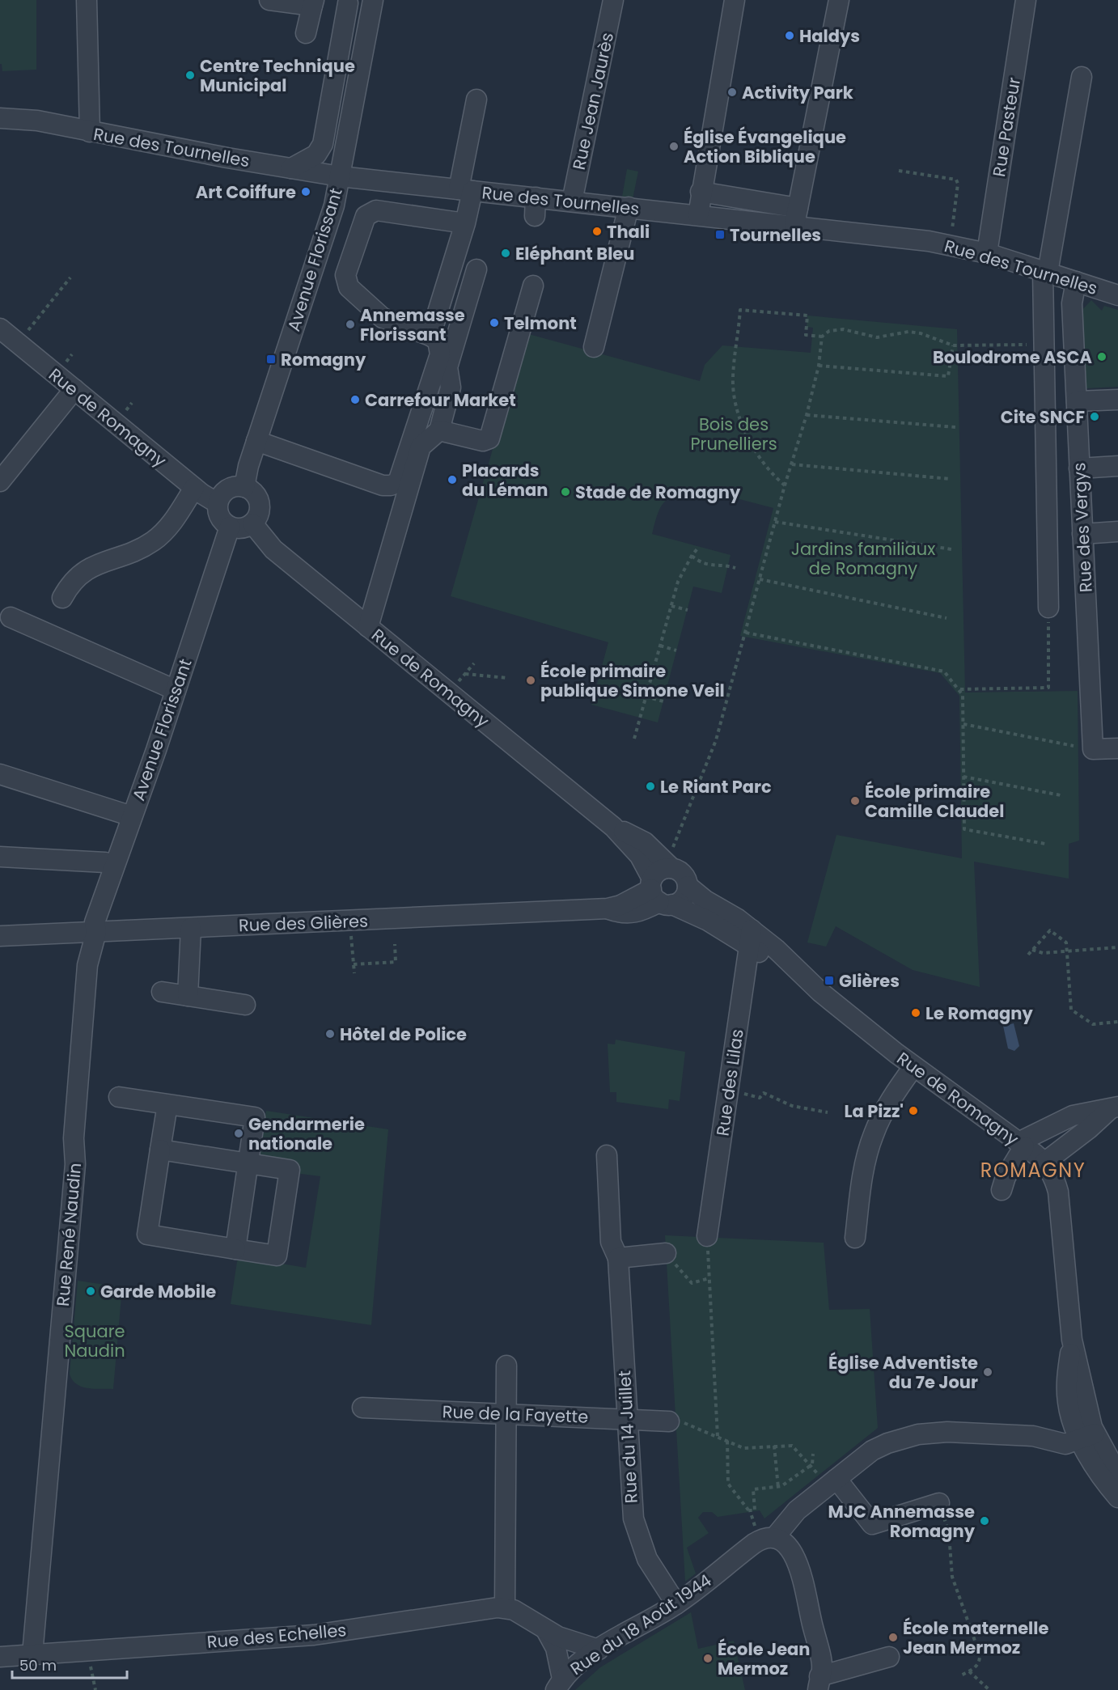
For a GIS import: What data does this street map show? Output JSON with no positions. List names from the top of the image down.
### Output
{
  "streets": {
    "street": [
      "Rue Jean Jaurès",
      "Rue Pasteur",
      "Rue des Tournelles",
      "Avenue Florissant",
      "Rue de Romagny",
      "Rue des Vergys",
      "Rue des Glières",
      "Rue des Lilas",
      "Rue René Naudin",
      "Rue de la Fayette",
      "Rue du 14 Juillet",
      "Rue du 18 Août 1944",
      "Rue des Echelles"
    ]
  },
  "crossings": [
    ["Rue Jean Jaurès", "Rue des Tournelles"],
    ["Rue Pasteur", "Rue des Tournelles"],
    ["Rue des Tournelles", "Avenue Florissant"],
    ["Rue des Tournelles", "Rue des Vergys"],
    ["Avenue Florissant", "Rue de Romagny"],
    ["Avenue Florissant", "Rue des Glières"],
    ["Avenue Florissant", "Rue René Naudin"],
    ["Rue de Romagny", "Rue des Glières"],
    ["Rue de Romagny", "Rue des Lilas"],
    ["Rue des Glières", "Rue René Naudin"],
    ["Rue René Naudin", "Rue des Echelles"],
    ["Rue de la Fayette", "Rue du 14 Juillet"],
    ["Rue du 14 Juillet", "Rue du 18 Août 1944"]
  ],
  "districts": ["ROMAGNY"],
  "parks": ["Bois des Prunelliers", "Jardins familiaux de Romagny", "Square Naudin"],
  "places": {
    "other": [
      "Haldys",
      "Centre Technique Municipal",
      "Activity Park",
      "Église Évangelique Action Biblique",
      "Art Coiffure",
      "Thali",
      "Eléphant Bleu",
      "Telmont",
      "Annemasse Florissant",
      "Boulodrome ASCA",
      "Carrefour Market",
      "Cite SNCF",
      "Placards du Léman",
      "Stade de Romagny",
      "École primaire publique Simone Veil",
      "Le Riant Parc",
      "École primaire Camille Claudel",
      "Le Romagny",
      "Hôtel de Police",
      "La Pizz'",
      "Gendarmerie nationale",
      "Garde Mobile",
      "Église Adventiste du 7e Jour",
      "MJC Annemasse Romagny",
      "École maternelle Jean Mermoz",
      "École Jean Mermoz"
    ],
    "transit": ["Tournelles", "Romagny", "Glières"]
  },
  "scale_bar": "50 m"
}
